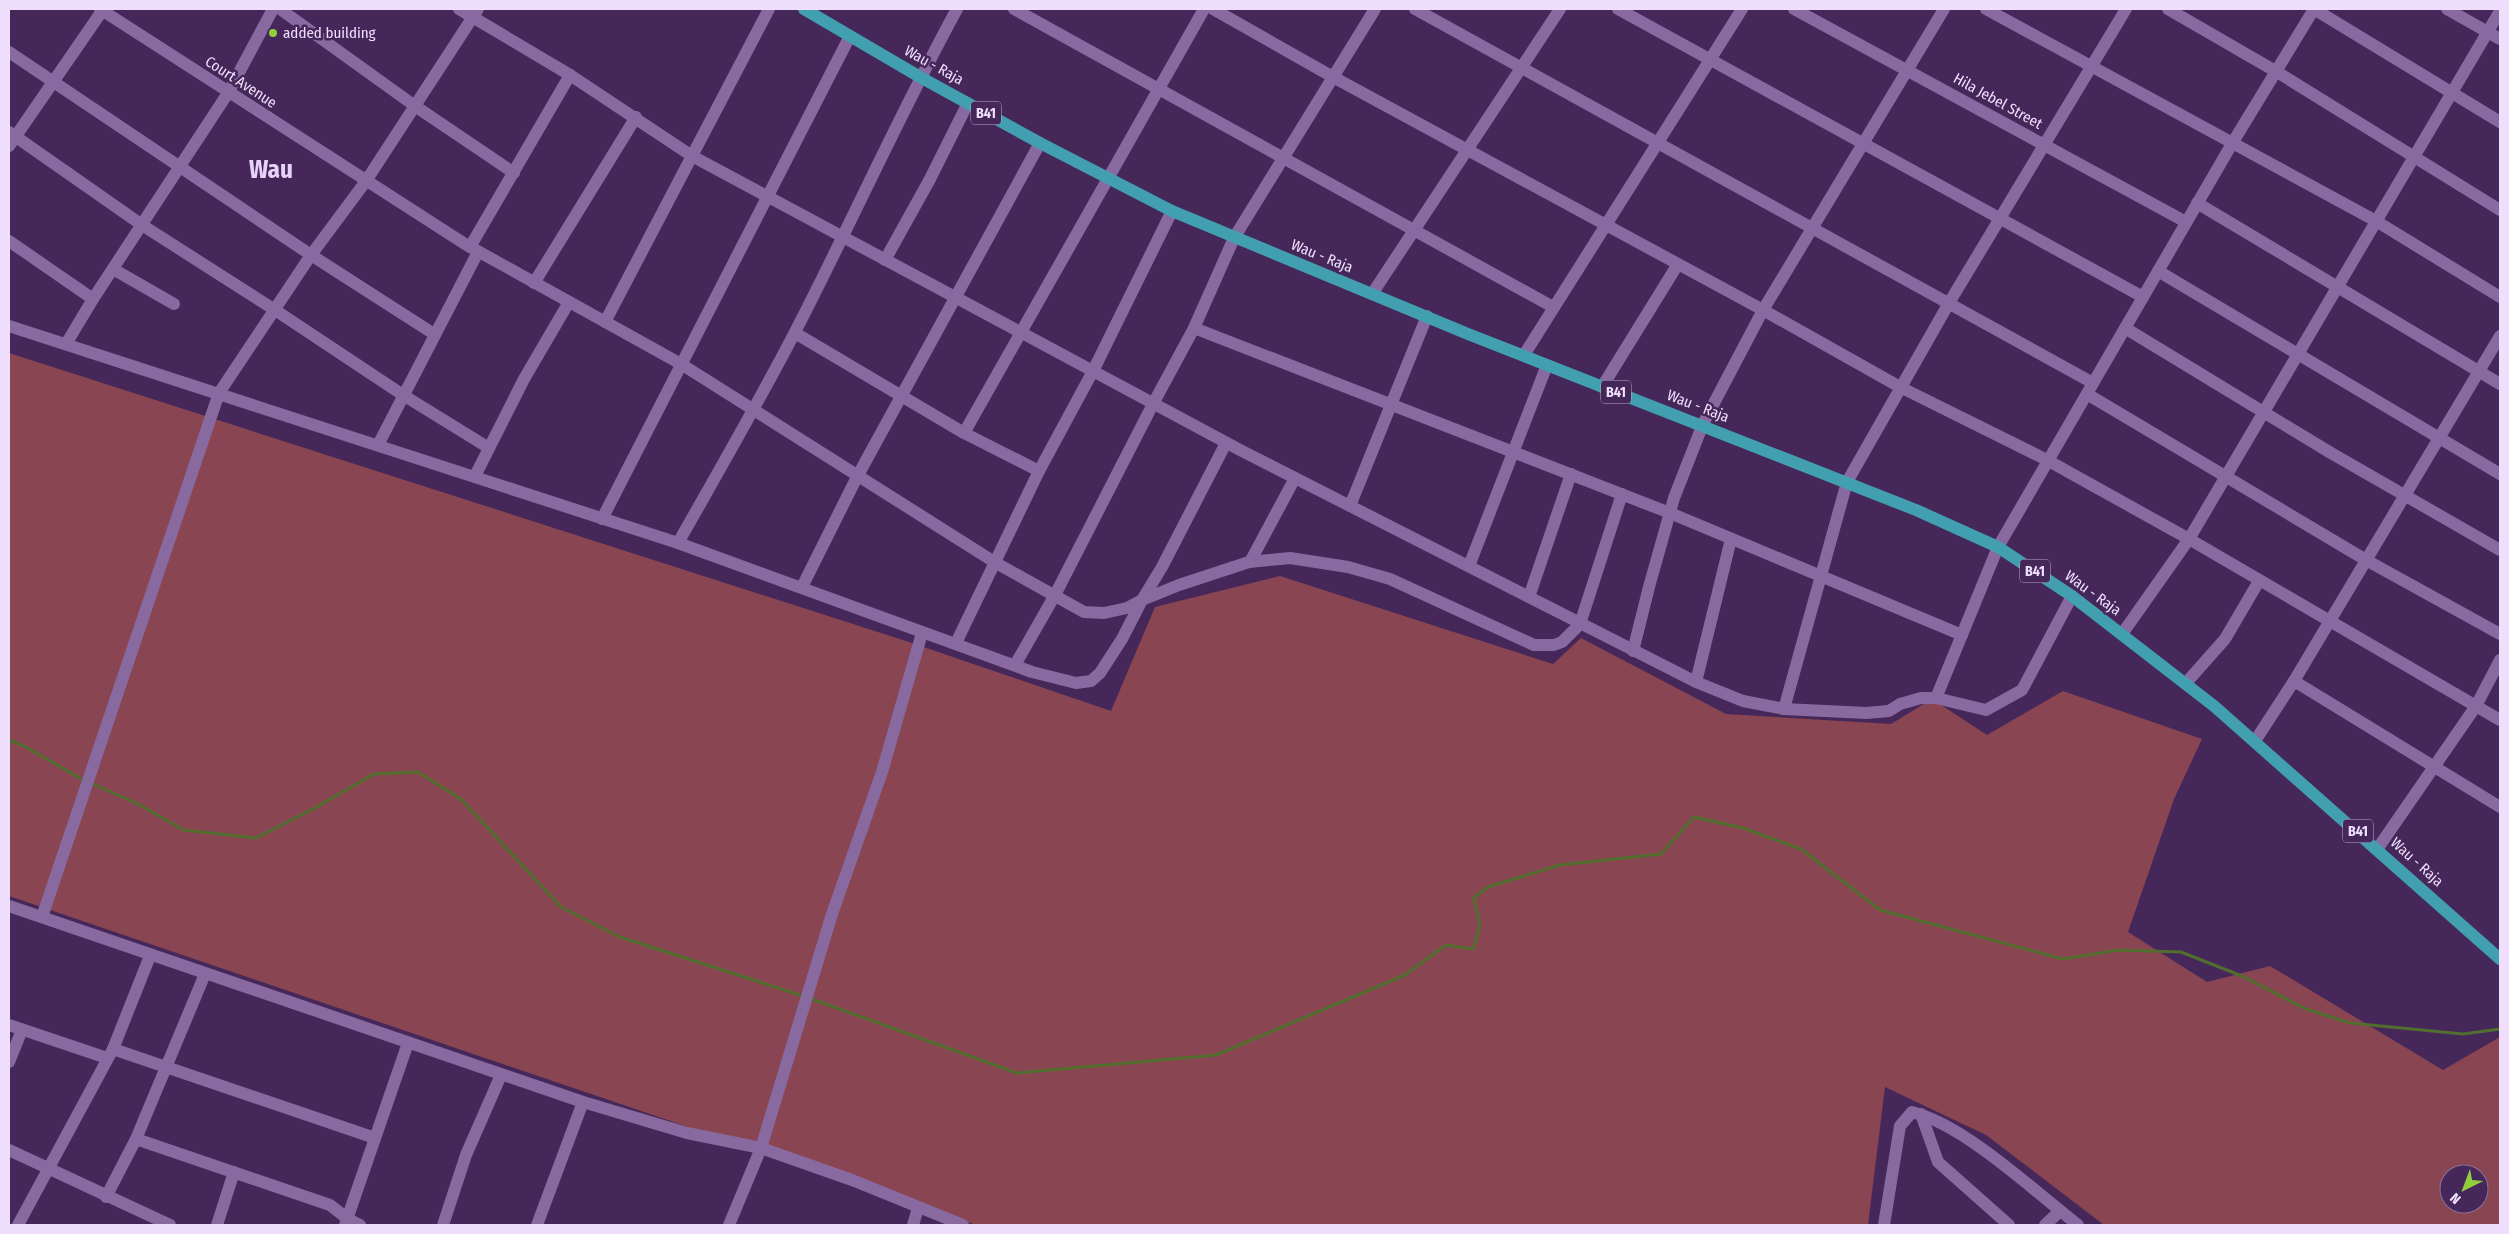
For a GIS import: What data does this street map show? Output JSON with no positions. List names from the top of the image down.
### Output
{
  "streets": {
    "main road": ["Wau - Raja", "B41"],
    "street": ["Court Avenue", "Hila Jebel Street"]
  },
  "districts": ["Wau"],
  "places": ["added building"],
  "north": "bottom left"
}
